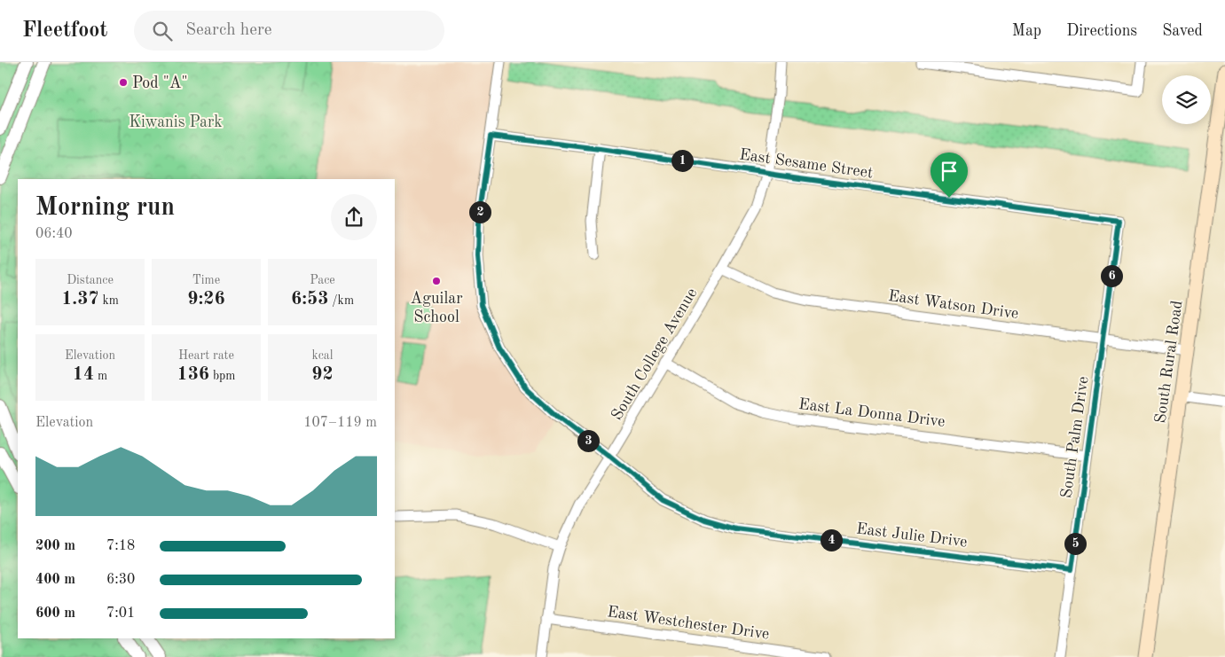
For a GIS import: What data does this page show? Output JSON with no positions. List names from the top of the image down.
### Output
{
  "streets": {
    "main road": ["South Rural Road"],
    "street": [
      "East Sesame Street",
      "East Watson Drive",
      "South College Avenue",
      "East La Donna Drive",
      "South Palm Drive",
      "East Julie Drive",
      "East Westchester Drive"
    ]
  },
  "crossings": [
    ["East Sesame Street", "South College Avenue"],
    ["East Sesame Street", "South Palm Drive"],
    ["East Sesame Street", "East Julie Drive"],
    ["East Watson Drive", "South College Avenue"],
    ["East Watson Drive", "South Rural Road"],
    ["East Watson Drive", "South Palm Drive"],
    ["South College Avenue", "East La Donna Drive"],
    ["South College Avenue", "East Julie Drive"],
    ["South College Avenue", "East Westchester Drive"],
    ["East La Donna Drive", "South Palm Drive"],
    ["South Palm Drive", "East Julie Drive"]
  ],
  "parks": ["Kiwanis Park"],
  "places": ["Pod \"A\"", "Aguilar School"],
  "page": {
    "header": "Fleetfoot",
    "search": "Search here",
    "nav": ["Map", "Directions", "Saved"],
    "pins": [
      "1",
      "2",
      "6",
      "3",
      "4",
      "5"
    ],
    "heading": ["Morning run", "06:40"],
    "stats": [
      ["Distance", "1.37 km"],
      ["Time", "9:26"],
      ["Pace", "6:53 /km"],
      ["Elevation", "14 m"],
      ["Heart rate", "136 bpm"],
      ["kcal", "92"]
    ],
    "chart": ["Elevation", "107–119 m"],
    "list": [
      {
        "name": "200 m",
        "note": "7:18"
      },
      {
        "name": "400 m",
        "note": "6:30"
      },
      {
        "name": "600 m",
        "note": "7:01"
      }
    ]
  }
}
